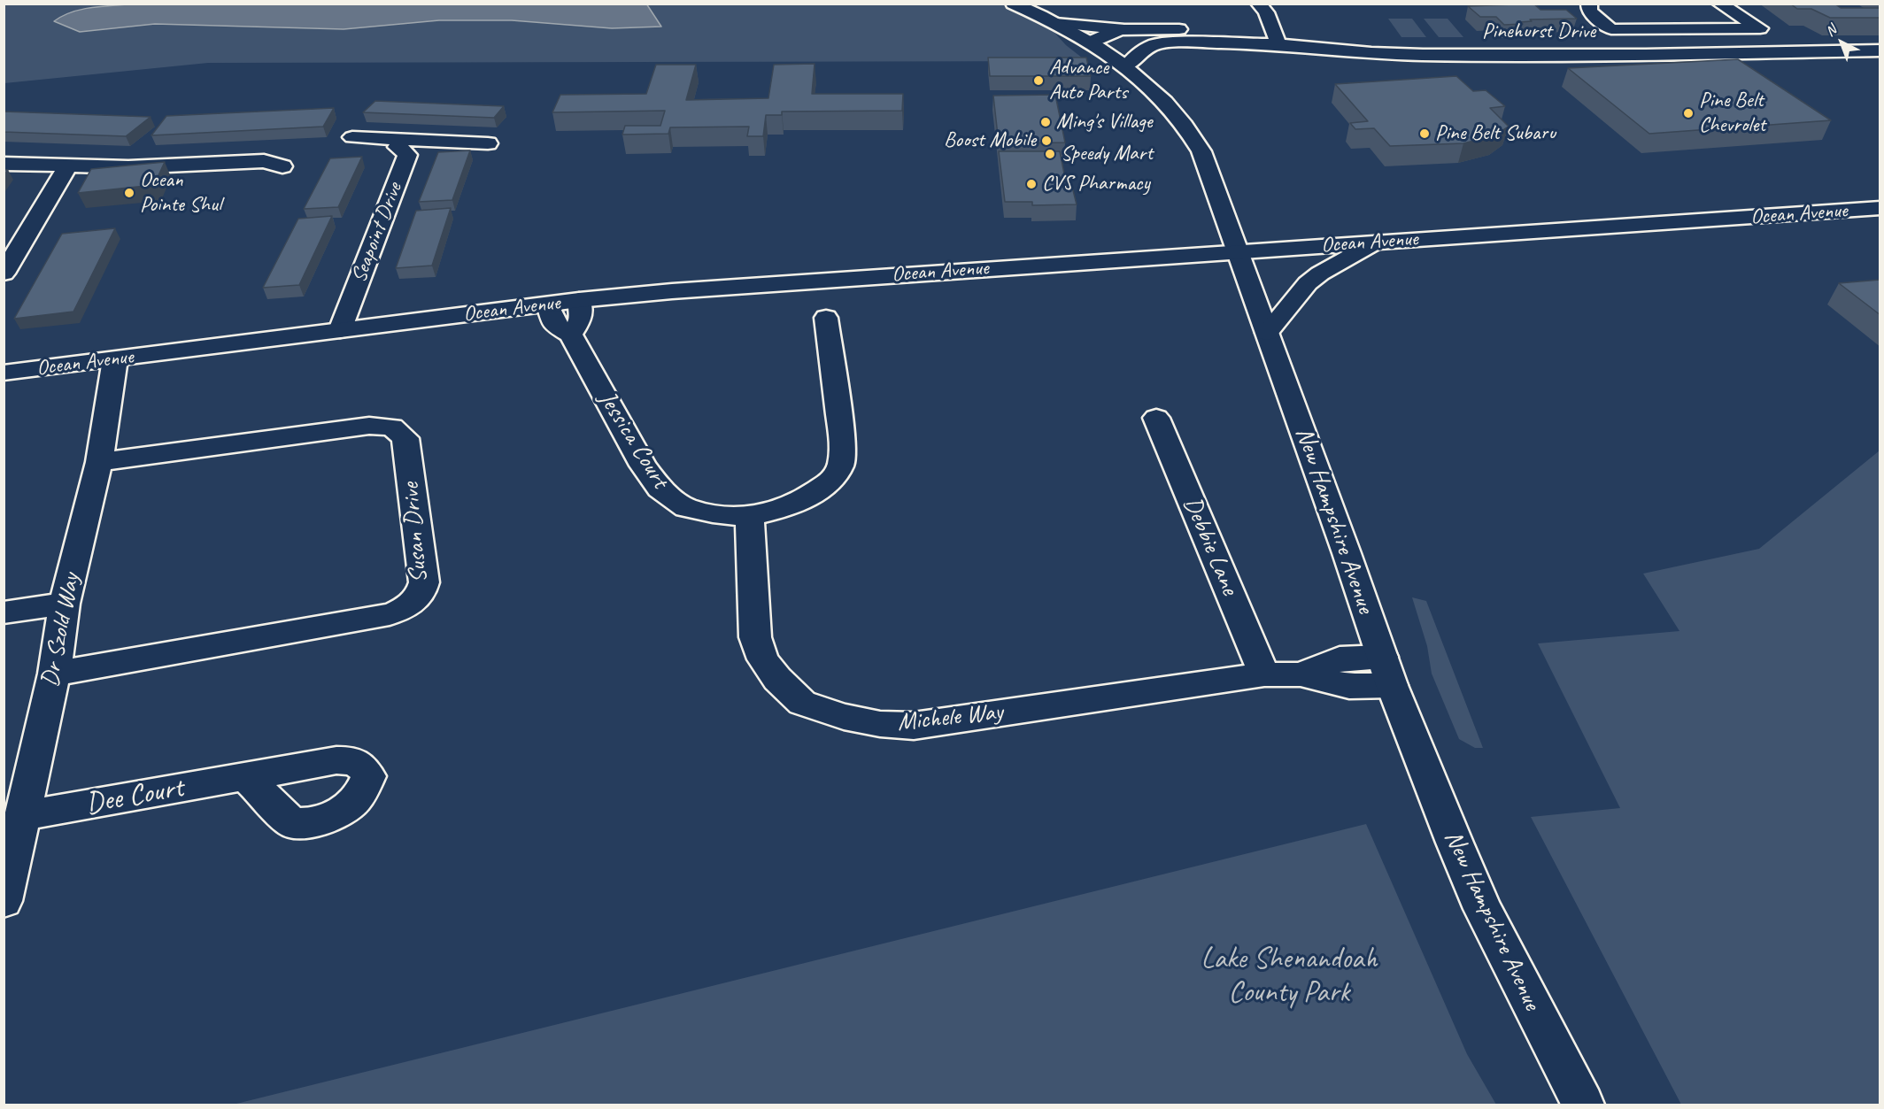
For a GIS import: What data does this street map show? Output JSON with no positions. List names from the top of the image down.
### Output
{
  "streets": {
    "street": [
      "Pinehurst Drive",
      "Ocean Avenue",
      "Seapoint Drive",
      "Jessica Court",
      "New Hampshire Avenue",
      "Susan Drive",
      "Debbie Lane",
      "Dr Szold Way",
      "Michele Way",
      "Dee Court"
    ]
  },
  "crossings": [
    ["Pinehurst Drive", "New Hampshire Avenue"],
    ["Ocean Avenue", "Seapoint Drive"],
    ["Ocean Avenue", "Jessica Court"],
    ["Ocean Avenue", "New Hampshire Avenue"],
    ["Ocean Avenue", "Dr Szold Way"],
    ["Jessica Court", "Michele Way"],
    ["New Hampshire Avenue", "Michele Way"],
    ["Susan Drive", "Dr Szold Way"],
    ["Debbie Lane", "Michele Way"],
    ["Dr Szold Way", "Dee Court"]
  ],
  "parks": ["Lake Shenandoah County Park"],
  "places": [
    "Advance Auto Parts",
    "Pine Belt Chevrolet",
    "Ming's Village",
    "Pine Belt Subaru",
    "Boost Mobile",
    "Speedy Mart",
    "CVS Pharmacy",
    "Ocean Pointe Shul"
  ],
  "north": "top left"
}
